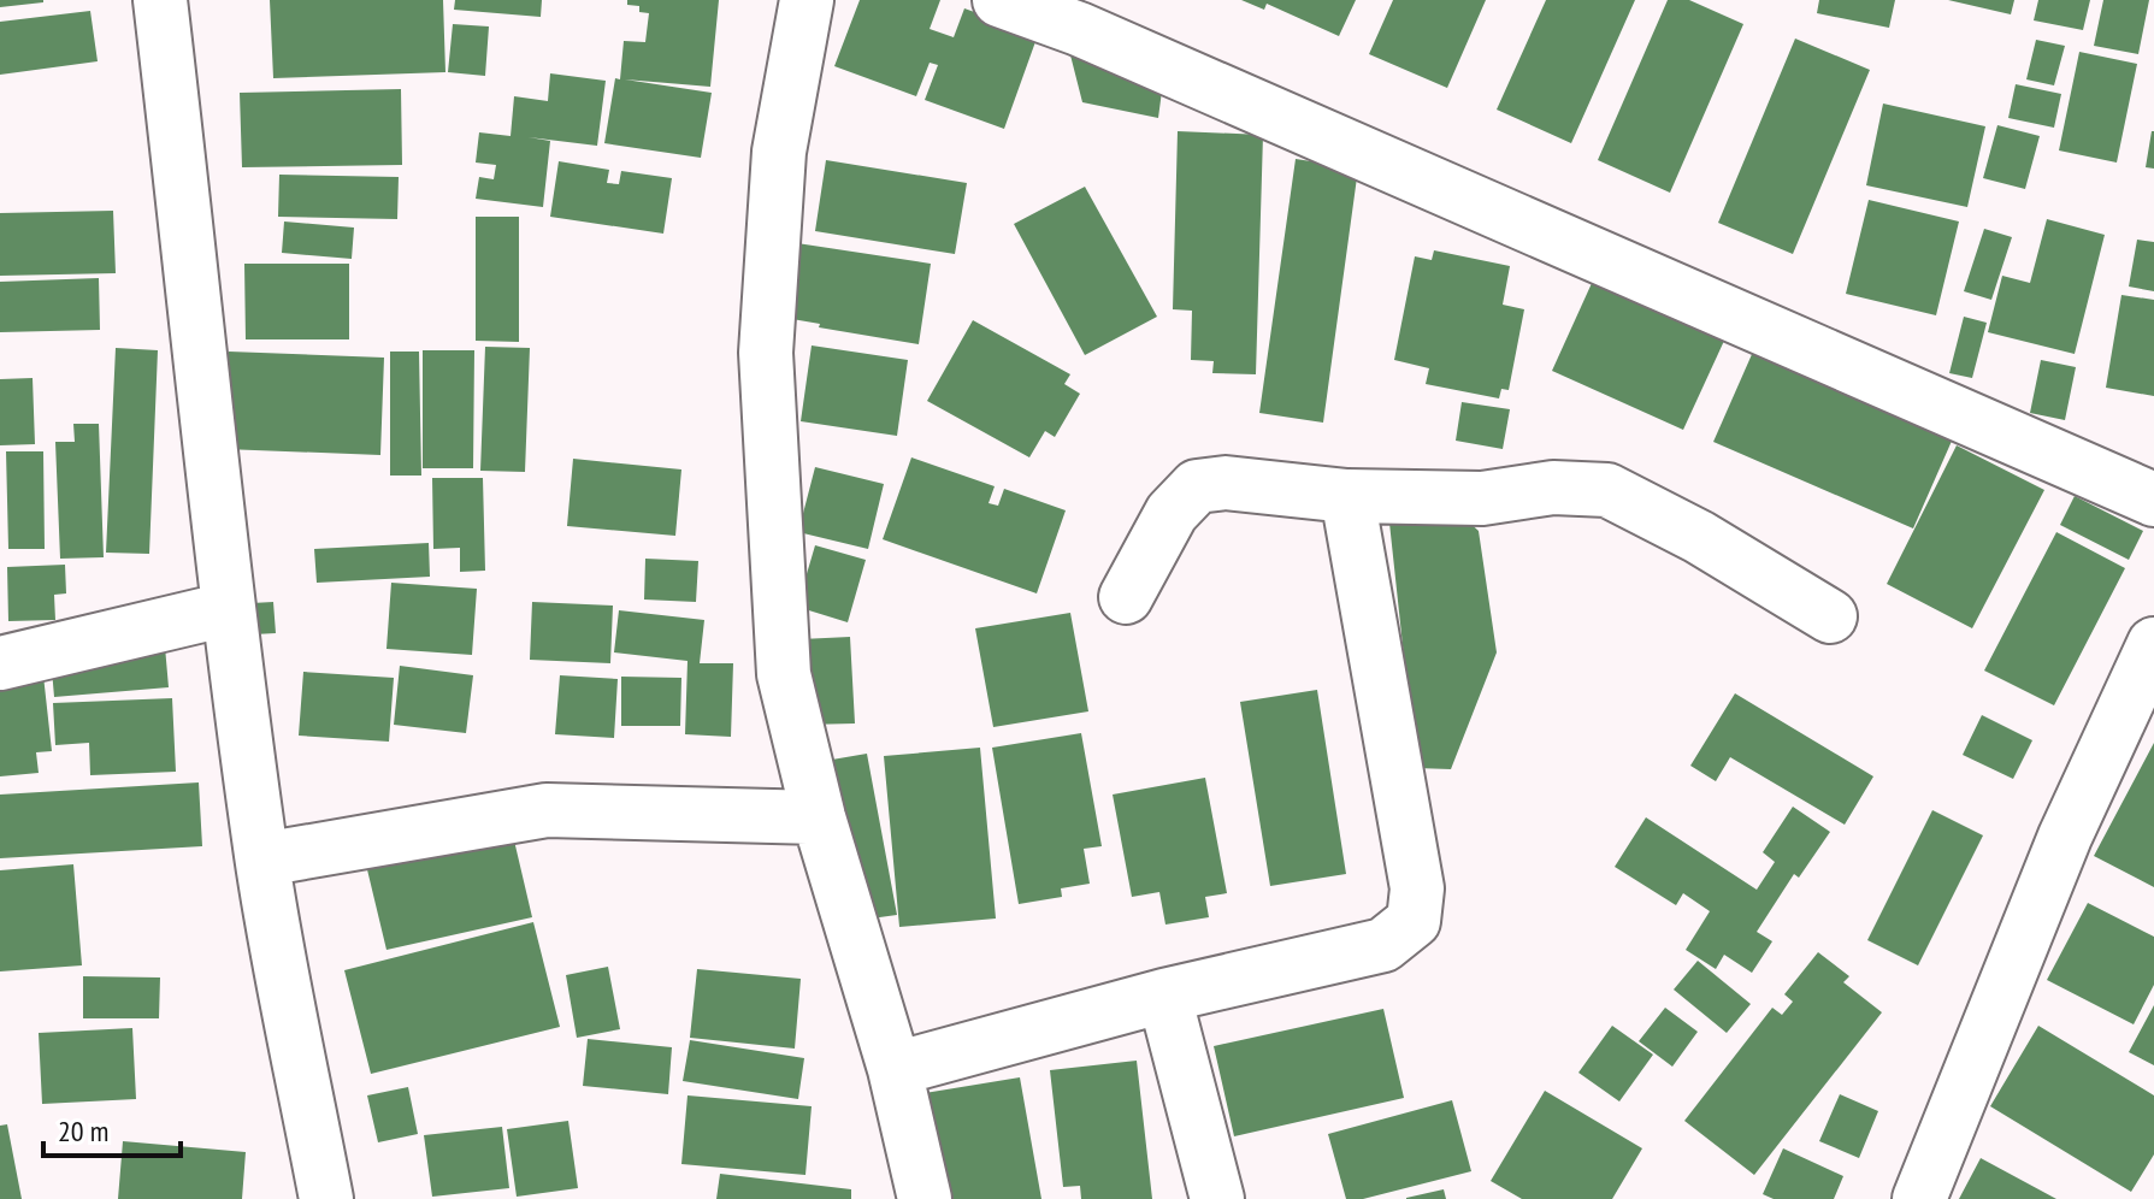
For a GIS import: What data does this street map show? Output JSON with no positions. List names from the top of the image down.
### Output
{
  "scale_bar": "20 m"
}
